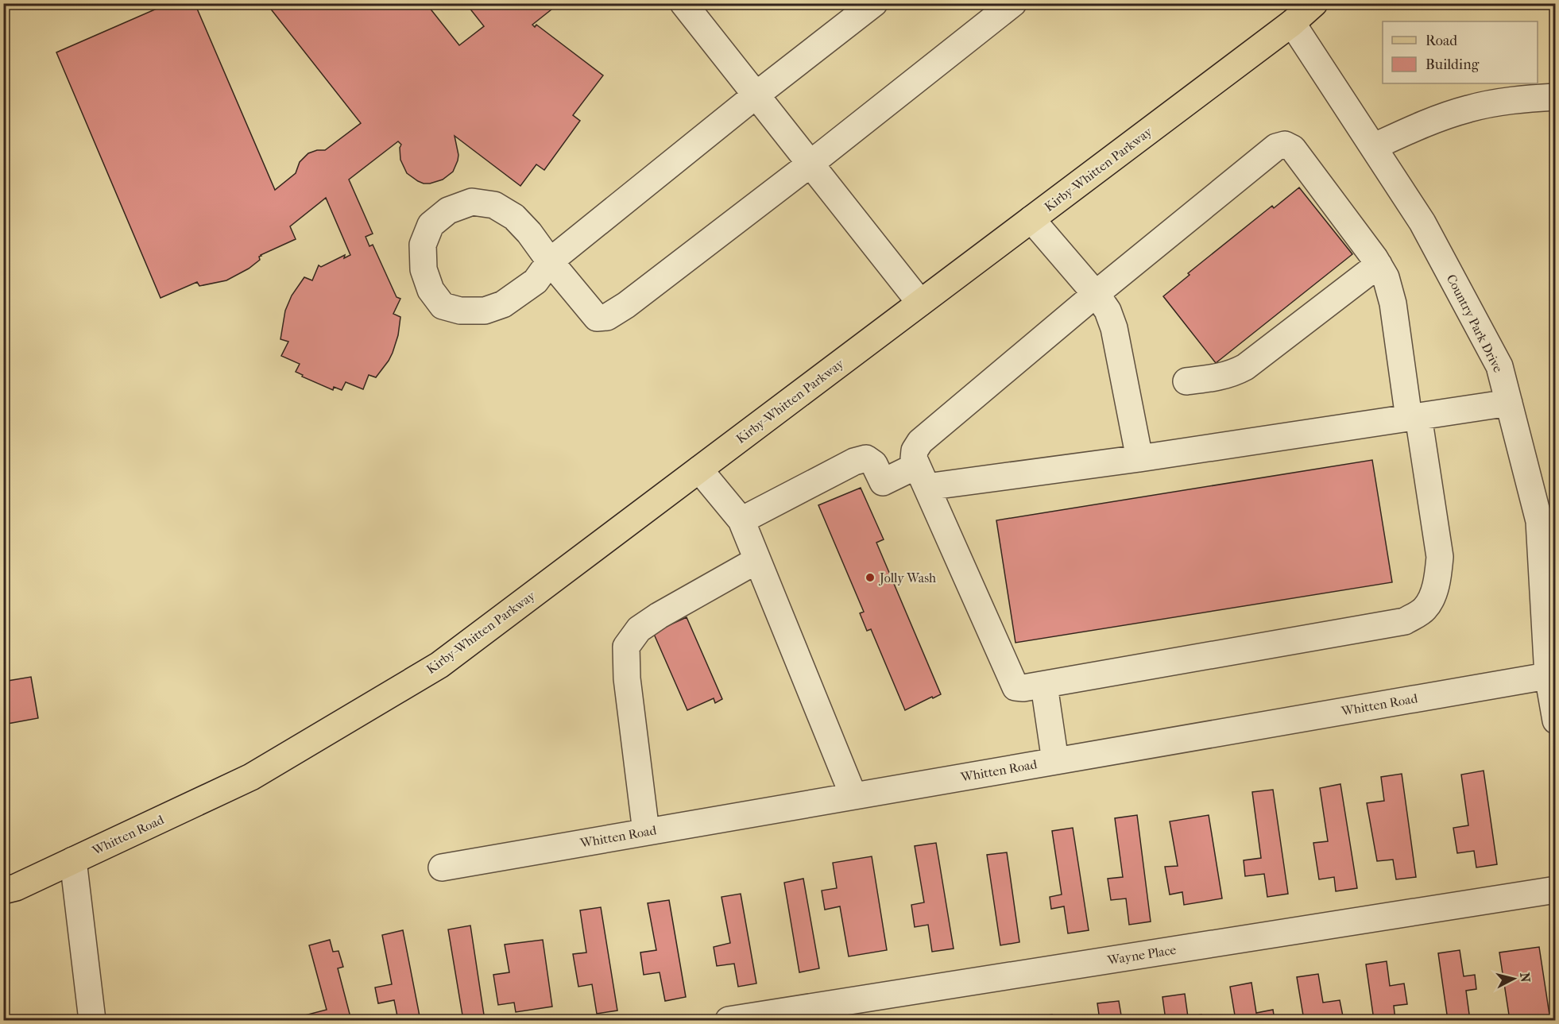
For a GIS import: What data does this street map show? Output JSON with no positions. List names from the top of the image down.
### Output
{
  "streets": {
    "main road": ["Kirby-Whitten Parkway", "Whitten Road"],
    "street": ["Country Park Drive", "Wayne Place"]
  },
  "crossings": [
    ["Kirby-Whitten Parkway", "Country Park Drive"],
    ["Kirby-Whitten Parkway", "Whitten Road"],
    ["Country Park Drive", "Whitten Road"]
  ],
  "places": ["Jolly Wash"],
  "legend": ["Road", "Building"],
  "north": "right"
}
